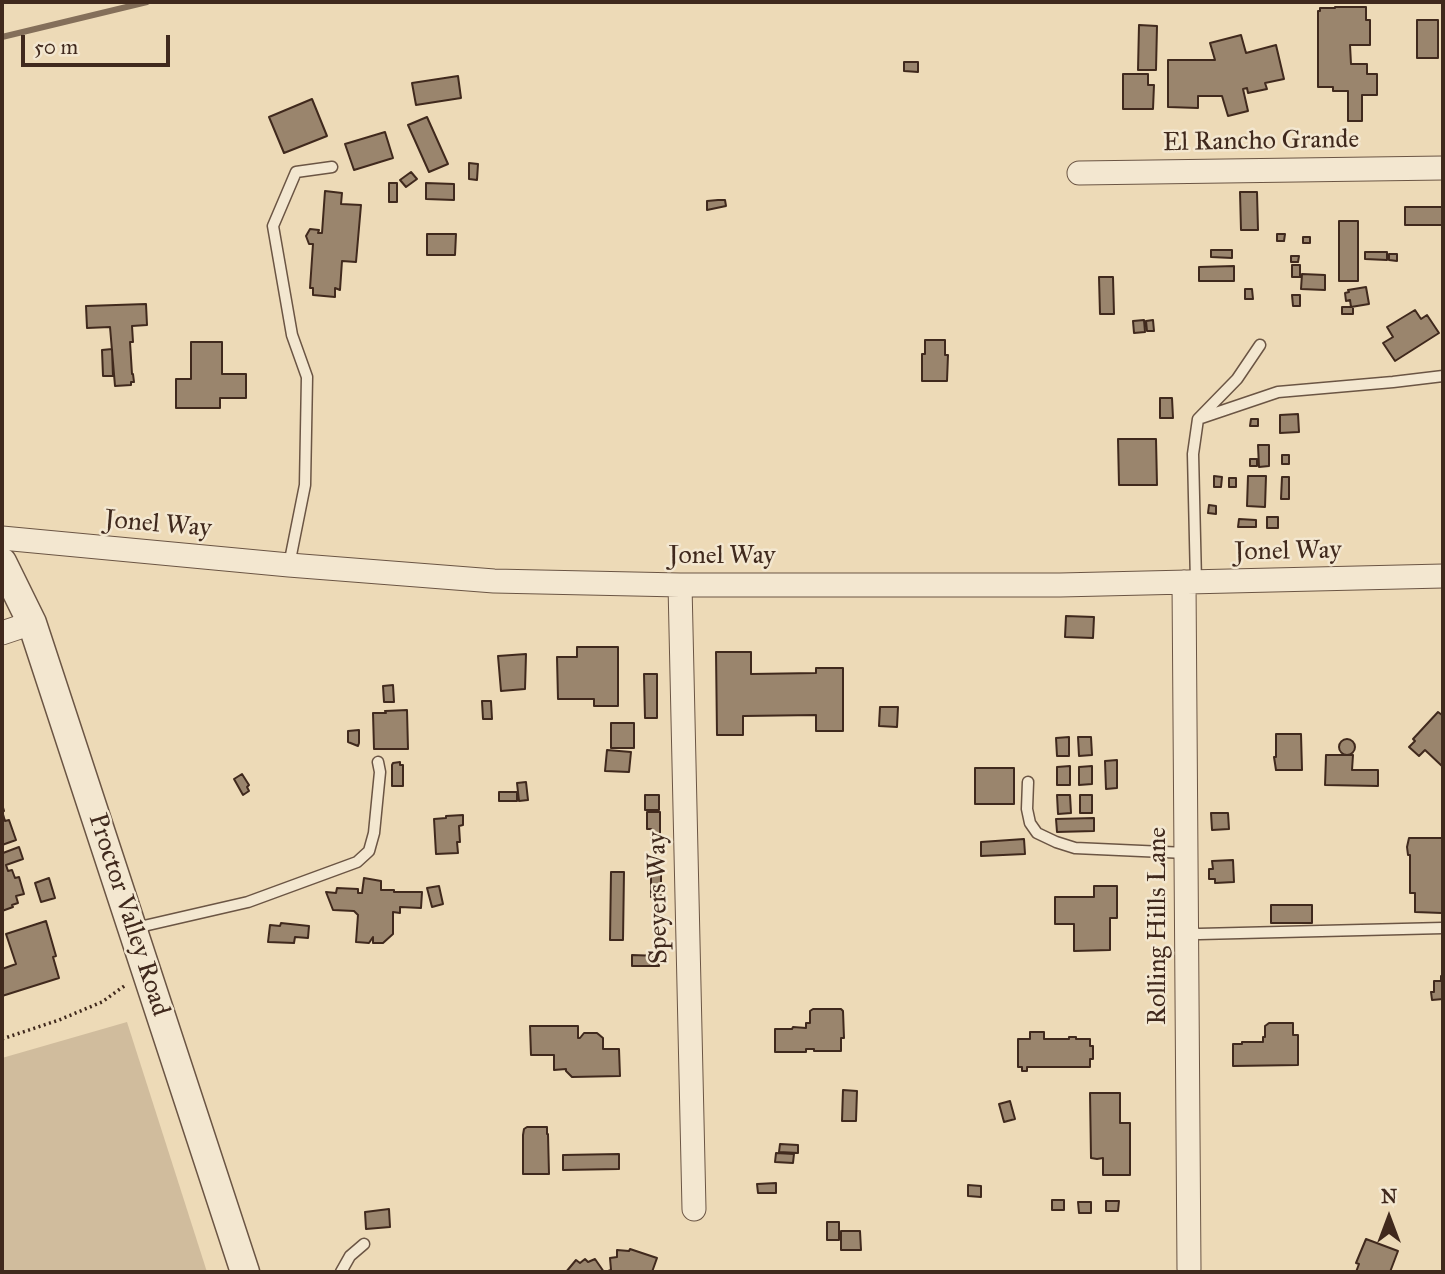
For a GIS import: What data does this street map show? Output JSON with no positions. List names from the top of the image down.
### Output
{
  "streets": {
    "street": [
      "El Rancho Grande",
      "Jonel Way",
      "Speyers Way",
      "Proctor Valley Road",
      "Rolling Hills Lane"
    ]
  },
  "crossings": [
    ["Jonel Way", "Speyers Way"],
    ["Jonel Way", "Proctor Valley Road"],
    ["Jonel Way", "Rolling Hills Lane"]
  ],
  "scale_bar": "50 m",
  "north": "top"
}
